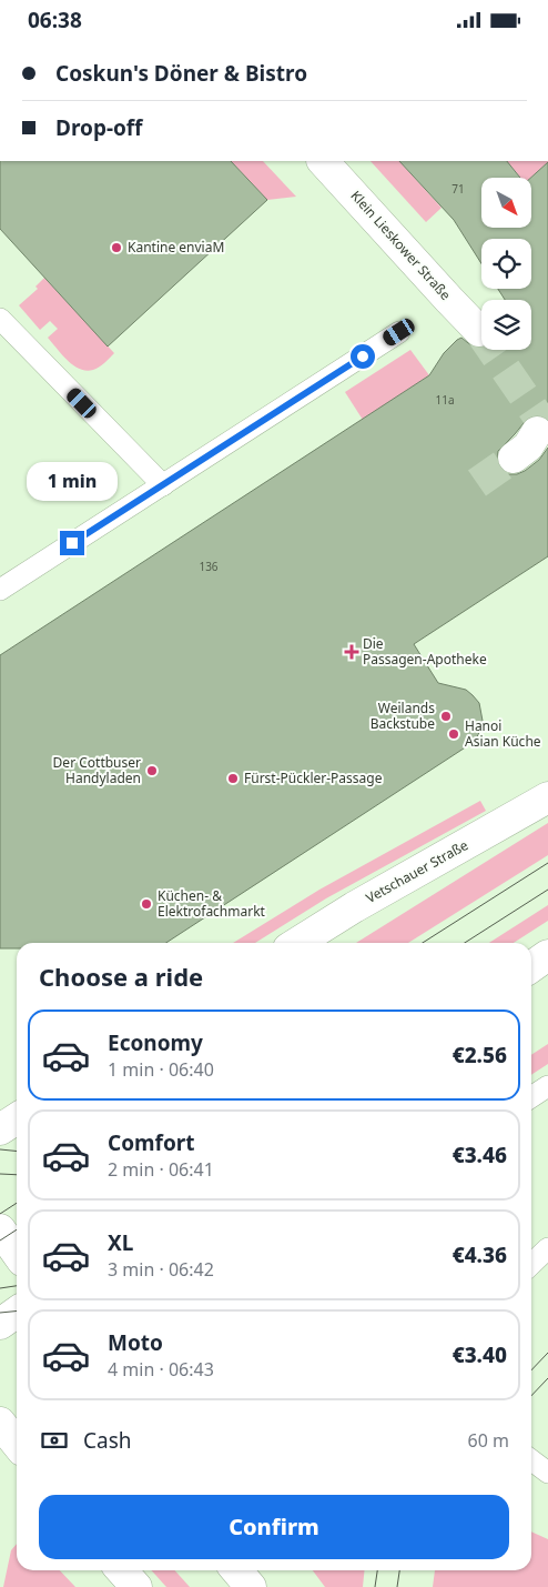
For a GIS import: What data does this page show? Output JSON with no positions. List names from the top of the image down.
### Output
{
  "streets": {
    "street": ["Klein Lieskower Straße", "Vetschauer Straße"]
  },
  "places": {
    "other": [
      "Kantine enviaM",
      "Weilands Backstube",
      "Hanoi Asian Küche",
      "Der Cottbuser Handyladen",
      "Fürst-Pückler-Passage",
      "Küchen- & Elektrofachmarkt"
    ],
    "health": ["Die Passagen-Apotheke"]
  },
  "house_numbers": ["71", "11a", "136"],
  "north": "bottom right",
  "page": {
    "status": "06:38",
    "banner": ["Coskun's Döner & Bistro", "Drop-off"],
    "bubble": "1 min",
    "heading": "Choose a ride",
    "list": [
      {
        "name": "Economy",
        "note": "1 min · 06:40",
        "value": "€2.56"
      },
      {
        "name": "Comfort",
        "note": "2 min · 06:41",
        "value": "€3.46"
      },
      {
        "name": "XL",
        "note": "3 min · 06:42",
        "value": "€4.36"
      },
      {
        "name": "Moto",
        "note": "4 min · 06:43",
        "value": "€3.40"
      }
    ],
    "pay": ["Cash", "60 m"],
    "buttons": "Confirm"
  }
}
